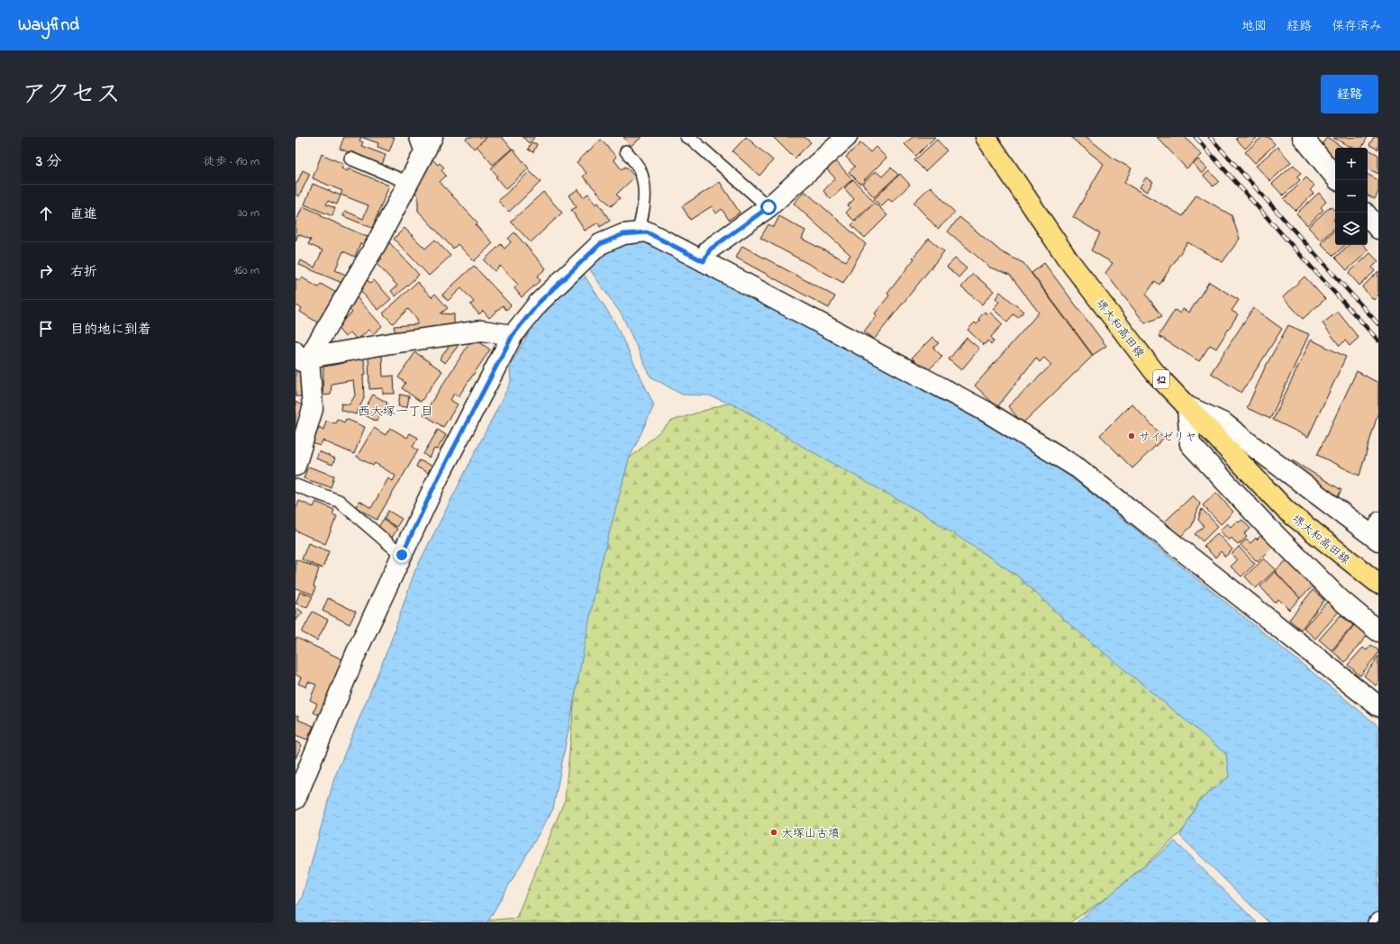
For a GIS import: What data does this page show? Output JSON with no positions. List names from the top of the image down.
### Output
{
  "streets": {
    "main road": ["堺大和高田線", "12"]
  },
  "districts": ["西大塚一丁目"],
  "places": ["サイゼリヤ", "大塚山古墳"],
  "page": {
    "header": "Wayfind",
    "nav": ["地図", "経路", "保存済み"],
    "title": "アクセス",
    "buttons": "経路",
    "heading": ["3 分", "徒歩 · 190 m"],
    "map_buttons": ["+", "−"],
    "list": [
      ["直進", "30 m"],
      ["右折", "160 m"],
      "目的地に到着"
    ]
  }
}
